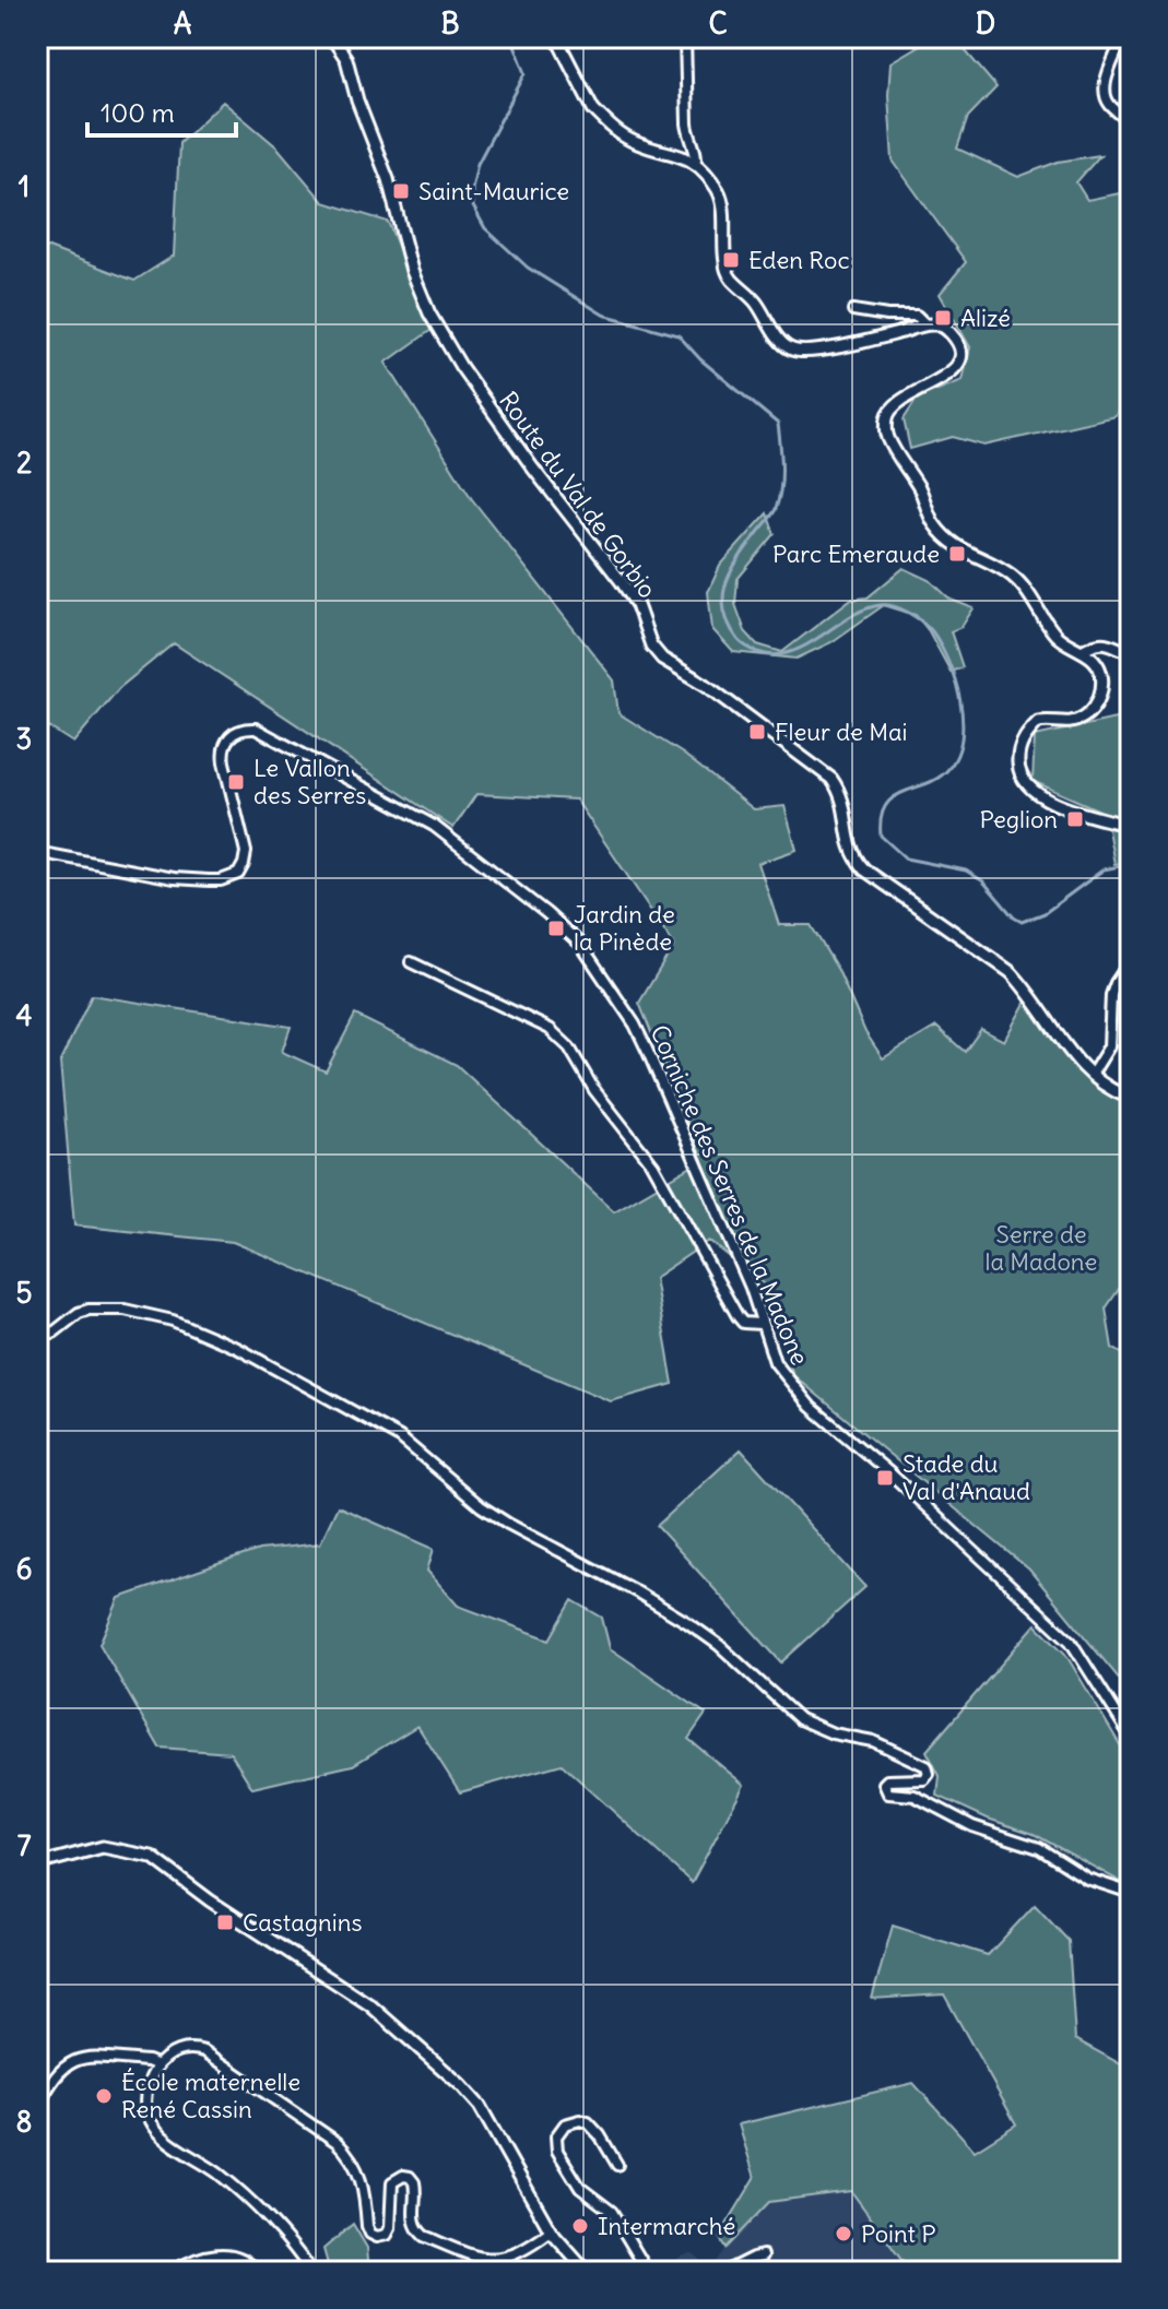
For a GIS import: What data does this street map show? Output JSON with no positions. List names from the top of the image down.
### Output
{
  "streets": {
    "street": ["Route du Val de Gorbio", "Corniche des Serres de la Madone"]
  },
  "parks": ["Serre de la Madone"],
  "places": {
    "transit": [
      "Saint-Maurice",
      "Eden Roc",
      "Alizé",
      "Parc Emeraude",
      "Fleur de Mai",
      "Le Vallon des Serres",
      "Peglion",
      "Jardin de la Pinède",
      "Stade du Val d'Anaud",
      "Castagnins"
    ],
    "other": ["École maternelle René Cassin", "Intermarché", "Point P"]
  },
  "scale_bar": "100 m",
  "grid": {
    "columns": [
      "A",
      "B",
      "C",
      "D"
    ],
    "rows": [
      "1",
      "2",
      "3",
      "4",
      "5",
      "6",
      "7",
      "8"
    ]
  }
}
